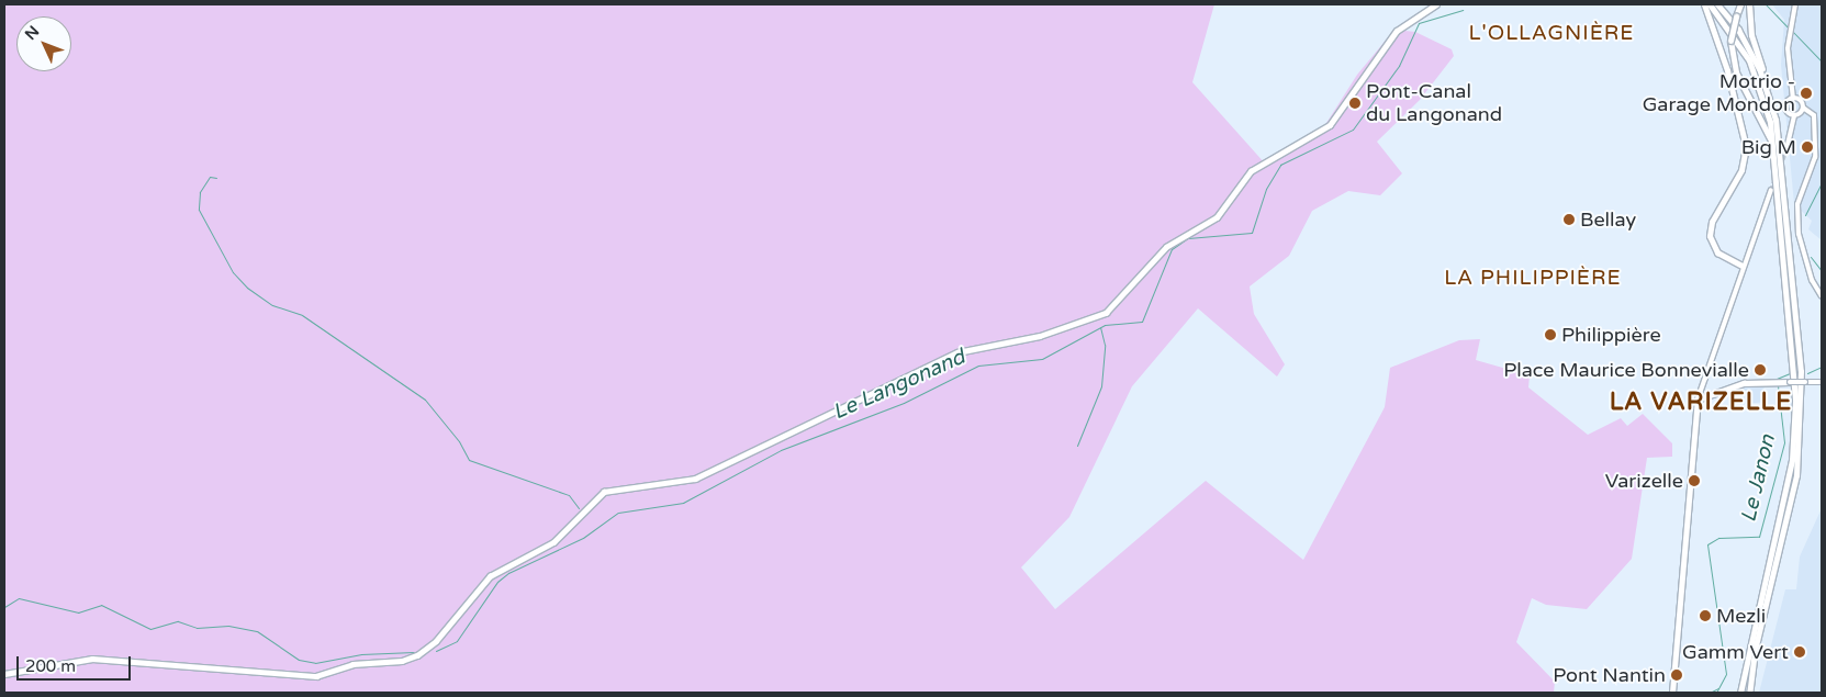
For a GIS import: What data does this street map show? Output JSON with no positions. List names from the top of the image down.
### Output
{
  "districts": ["L'OLLAGNIÈRE", "LA PHILIPPIÈRE", "LA VARIZELLE"],
  "water": ["Le Langonand", "Le Janon"],
  "places": [
    "Motrio - Garage Mondon",
    "Pont-Canal du Langonand",
    "Big M",
    "Bellay",
    "Philippière",
    "Place Maurice Bonnevialle",
    "Varizelle",
    "Mezli",
    "Gamm Vert",
    "Pont Nantin"
  ],
  "scale_bar": "200 m",
  "north": "top left"
}
